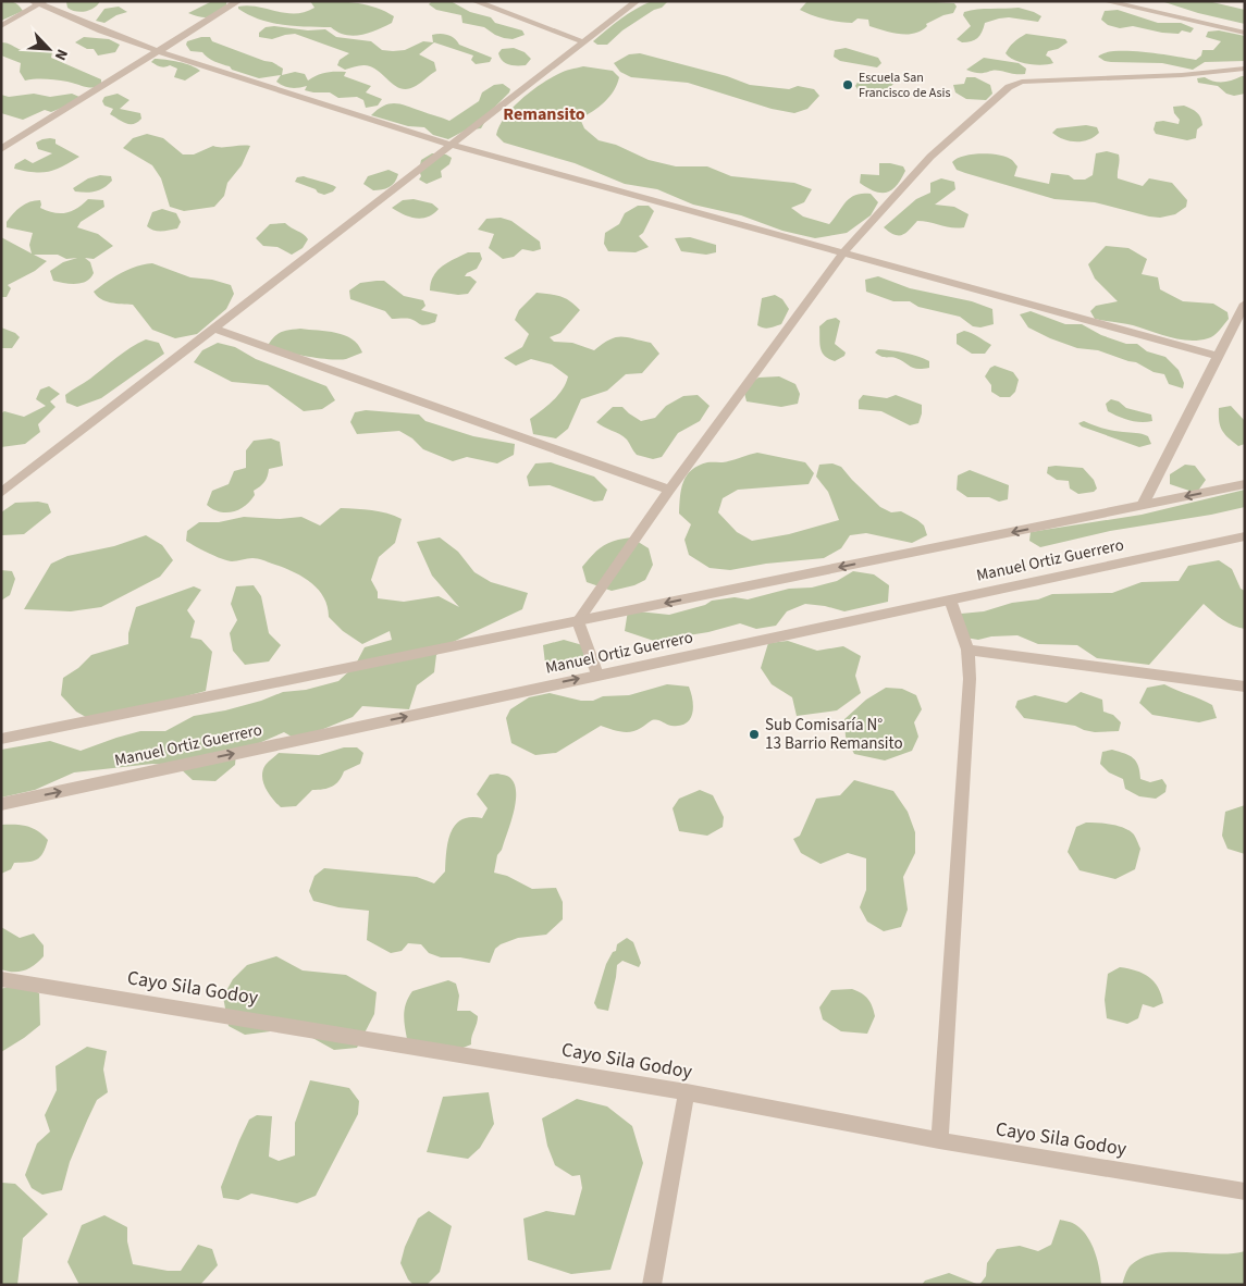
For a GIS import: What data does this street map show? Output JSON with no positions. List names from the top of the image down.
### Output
{
  "streets": {
    "street": ["Manuel Ortiz Guerrero", "Cayo Sila Godoy"]
  },
  "districts": ["Remansito"],
  "places": ["Escuela San Francisco de Asis", "Sub Comisaría N° 13 Barrio Remansito"],
  "north": "bottom right"
}
